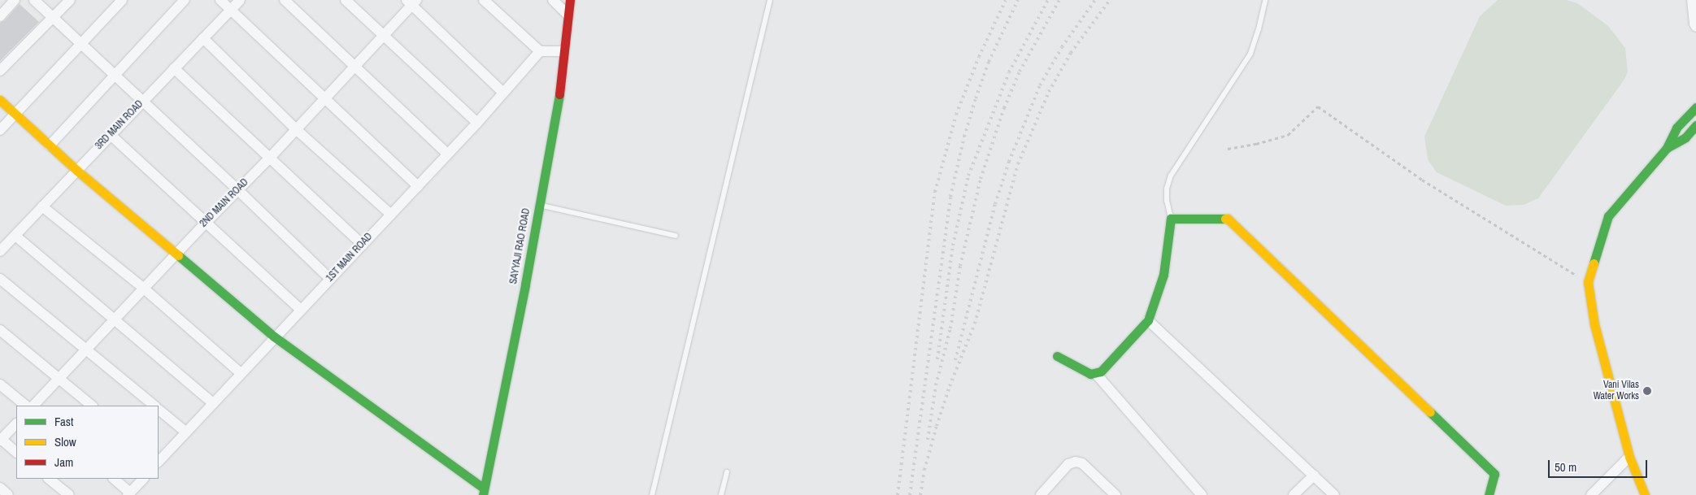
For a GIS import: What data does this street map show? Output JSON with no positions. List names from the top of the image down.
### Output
{
  "streets": {
    "street": [
      "3RD MAIN ROAD",
      "2ND MAIN ROAD",
      "SAYYAJI RAO ROAD",
      "1ST MAIN ROAD"
    ]
  },
  "places": ["Vani Vilas Water Works"],
  "legend": ["Fast", "Slow", "Jam"],
  "scale_bar": "50 m"
}
